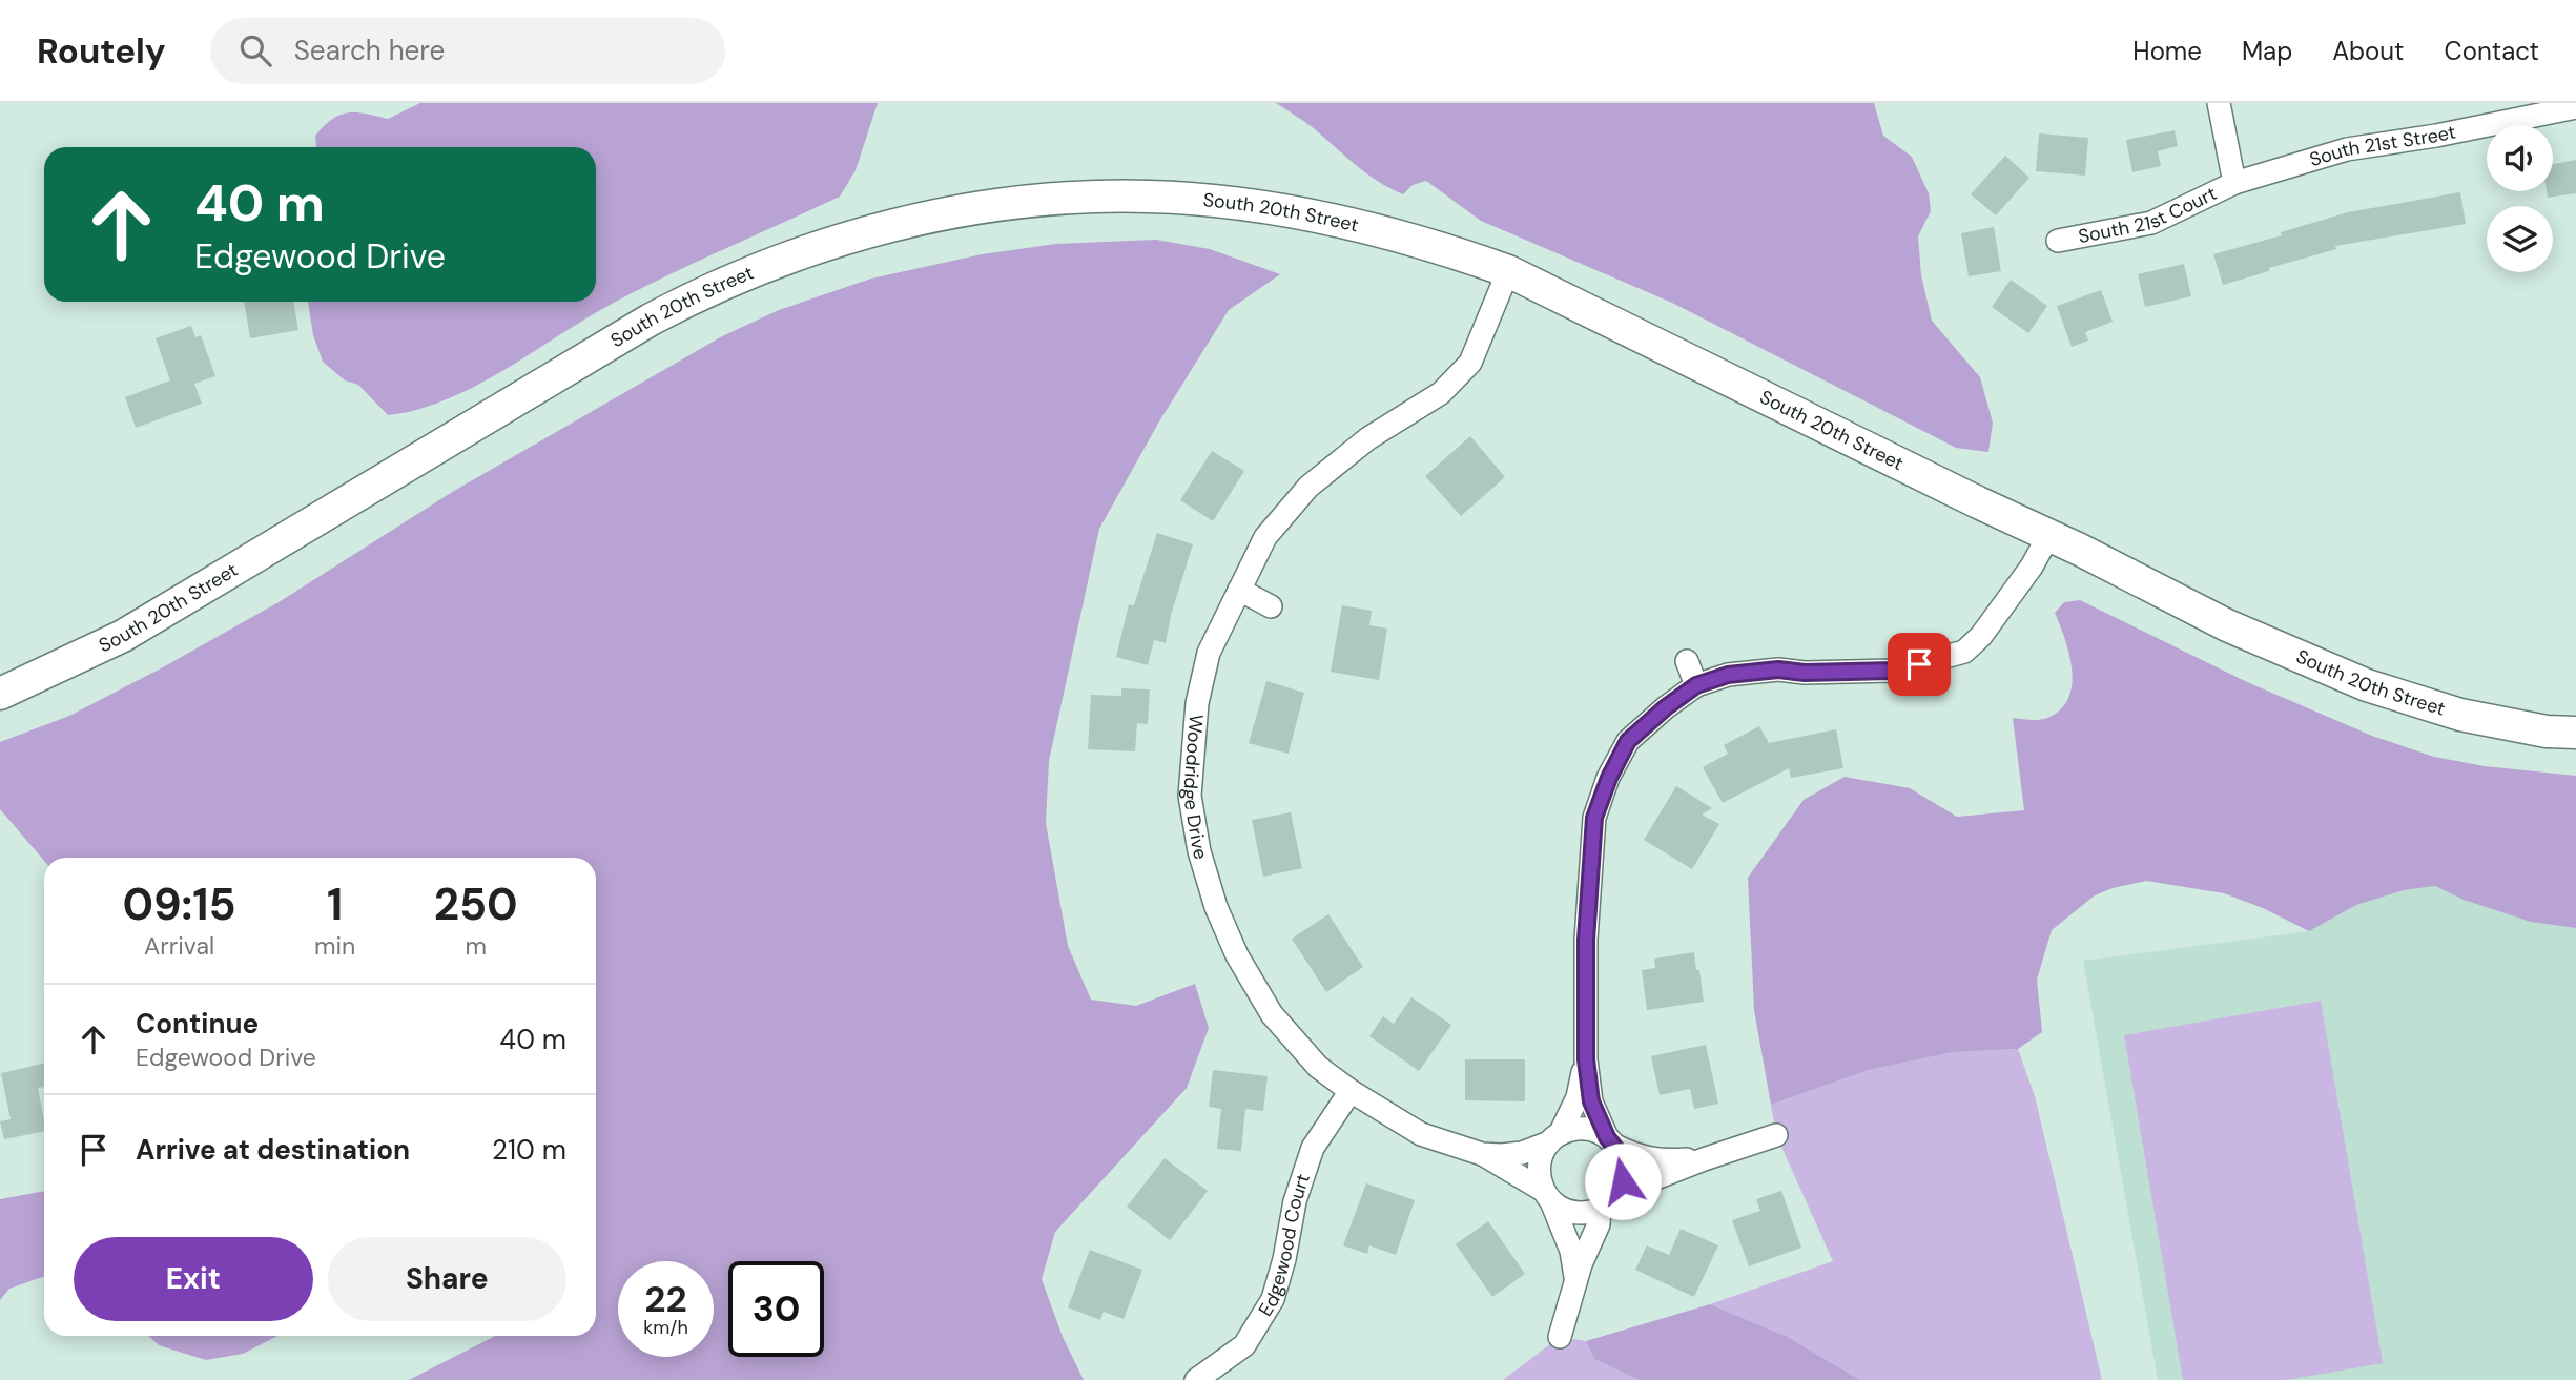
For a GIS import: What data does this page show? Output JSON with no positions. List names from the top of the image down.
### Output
{
  "streets": {
    "main road": ["South 20th Street"],
    "street": [
      "South 21st Street",
      "South 21st Court",
      "Woodridge Drive",
      "Edgewood Court"
    ]
  },
  "crossings": [
    ["South 21st Street", "South 21st Court"],
    ["South 20th Street", "Woodridge Drive"],
    ["Woodridge Drive", "Edgewood Court"]
  ],
  "page": {
    "header": "Routely",
    "search": "Search here",
    "nav": [
      "Home",
      "Map",
      "About",
      "Contact"
    ],
    "turn": ["40 m", "Edgewood Drive"],
    "eta": [
      "09:15",
      "Arrival",
      "1",
      "min",
      "250",
      "m"
    ],
    "list": [
      {
        "name": "Continue",
        "note": "Edgewood Drive",
        "value": "40 m"
      },
      {
        "name": "Arrive at destination",
        "value": "210 m"
      }
    ],
    "buttons": ["Exit", "Share"],
    "speed": "22 km/h",
    "limit": "30"
  }
}
